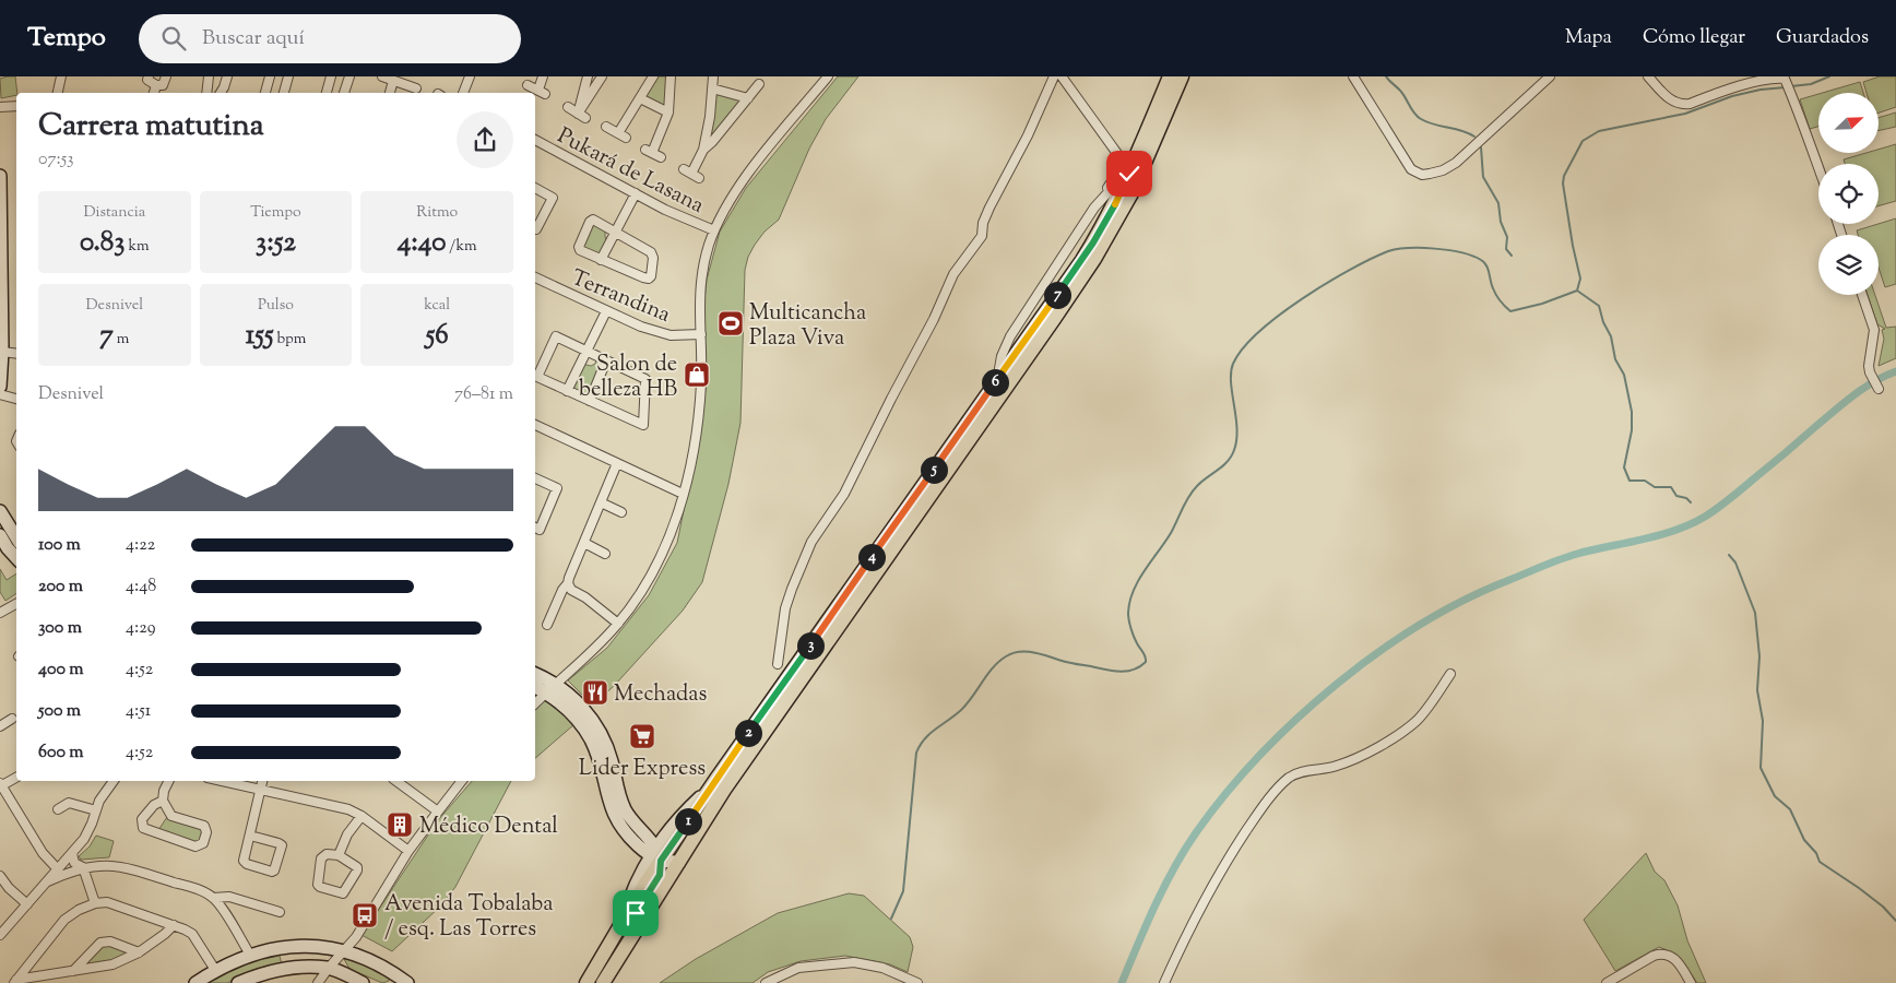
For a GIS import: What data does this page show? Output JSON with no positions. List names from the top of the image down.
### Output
{
  "streets": {
    "street": ["Pukará de Lasana", "Terrandina"]
  },
  "places": {
    "sports": ["Multicancha Plaza Viva"],
    "shop": ["Salon de belleza HB"],
    "restaurant": ["Mechadas"],
    "supermarket": ["Lider Express"],
    "building": ["Médico Dental"],
    "bus stop": ["Avenida Tobalaba / esq. Las Torres"]
  },
  "north": "top right",
  "page": {
    "header": "Tempo",
    "search": "Buscar aquí",
    "nav": ["Mapa", "Cómo llegar", "Guardados"],
    "heading": ["Carrera matutina", "07:53"],
    "stats": [
      ["Distancia", "0.83 km"],
      ["Tiempo", "3:52"],
      ["Ritmo", "4:40 /km"],
      ["Desnivel", "7 m"],
      ["Pulso", "155 bpm"],
      ["kcal", "56"]
    ],
    "pins": [
      "7",
      "6",
      "5",
      "4",
      "3",
      "2",
      "1"
    ],
    "chart": ["Desnivel", "76–81 m"],
    "list": [
      {
        "name": "100 m",
        "note": "4:22"
      },
      {
        "name": "200 m",
        "note": "4:48"
      },
      {
        "name": "300 m",
        "note": "4:29"
      },
      {
        "name": "400 m",
        "note": "4:52"
      },
      {
        "name": "500 m",
        "note": "4:51"
      },
      {
        "name": "600 m",
        "note": "4:52"
      }
    ]
  }
}
